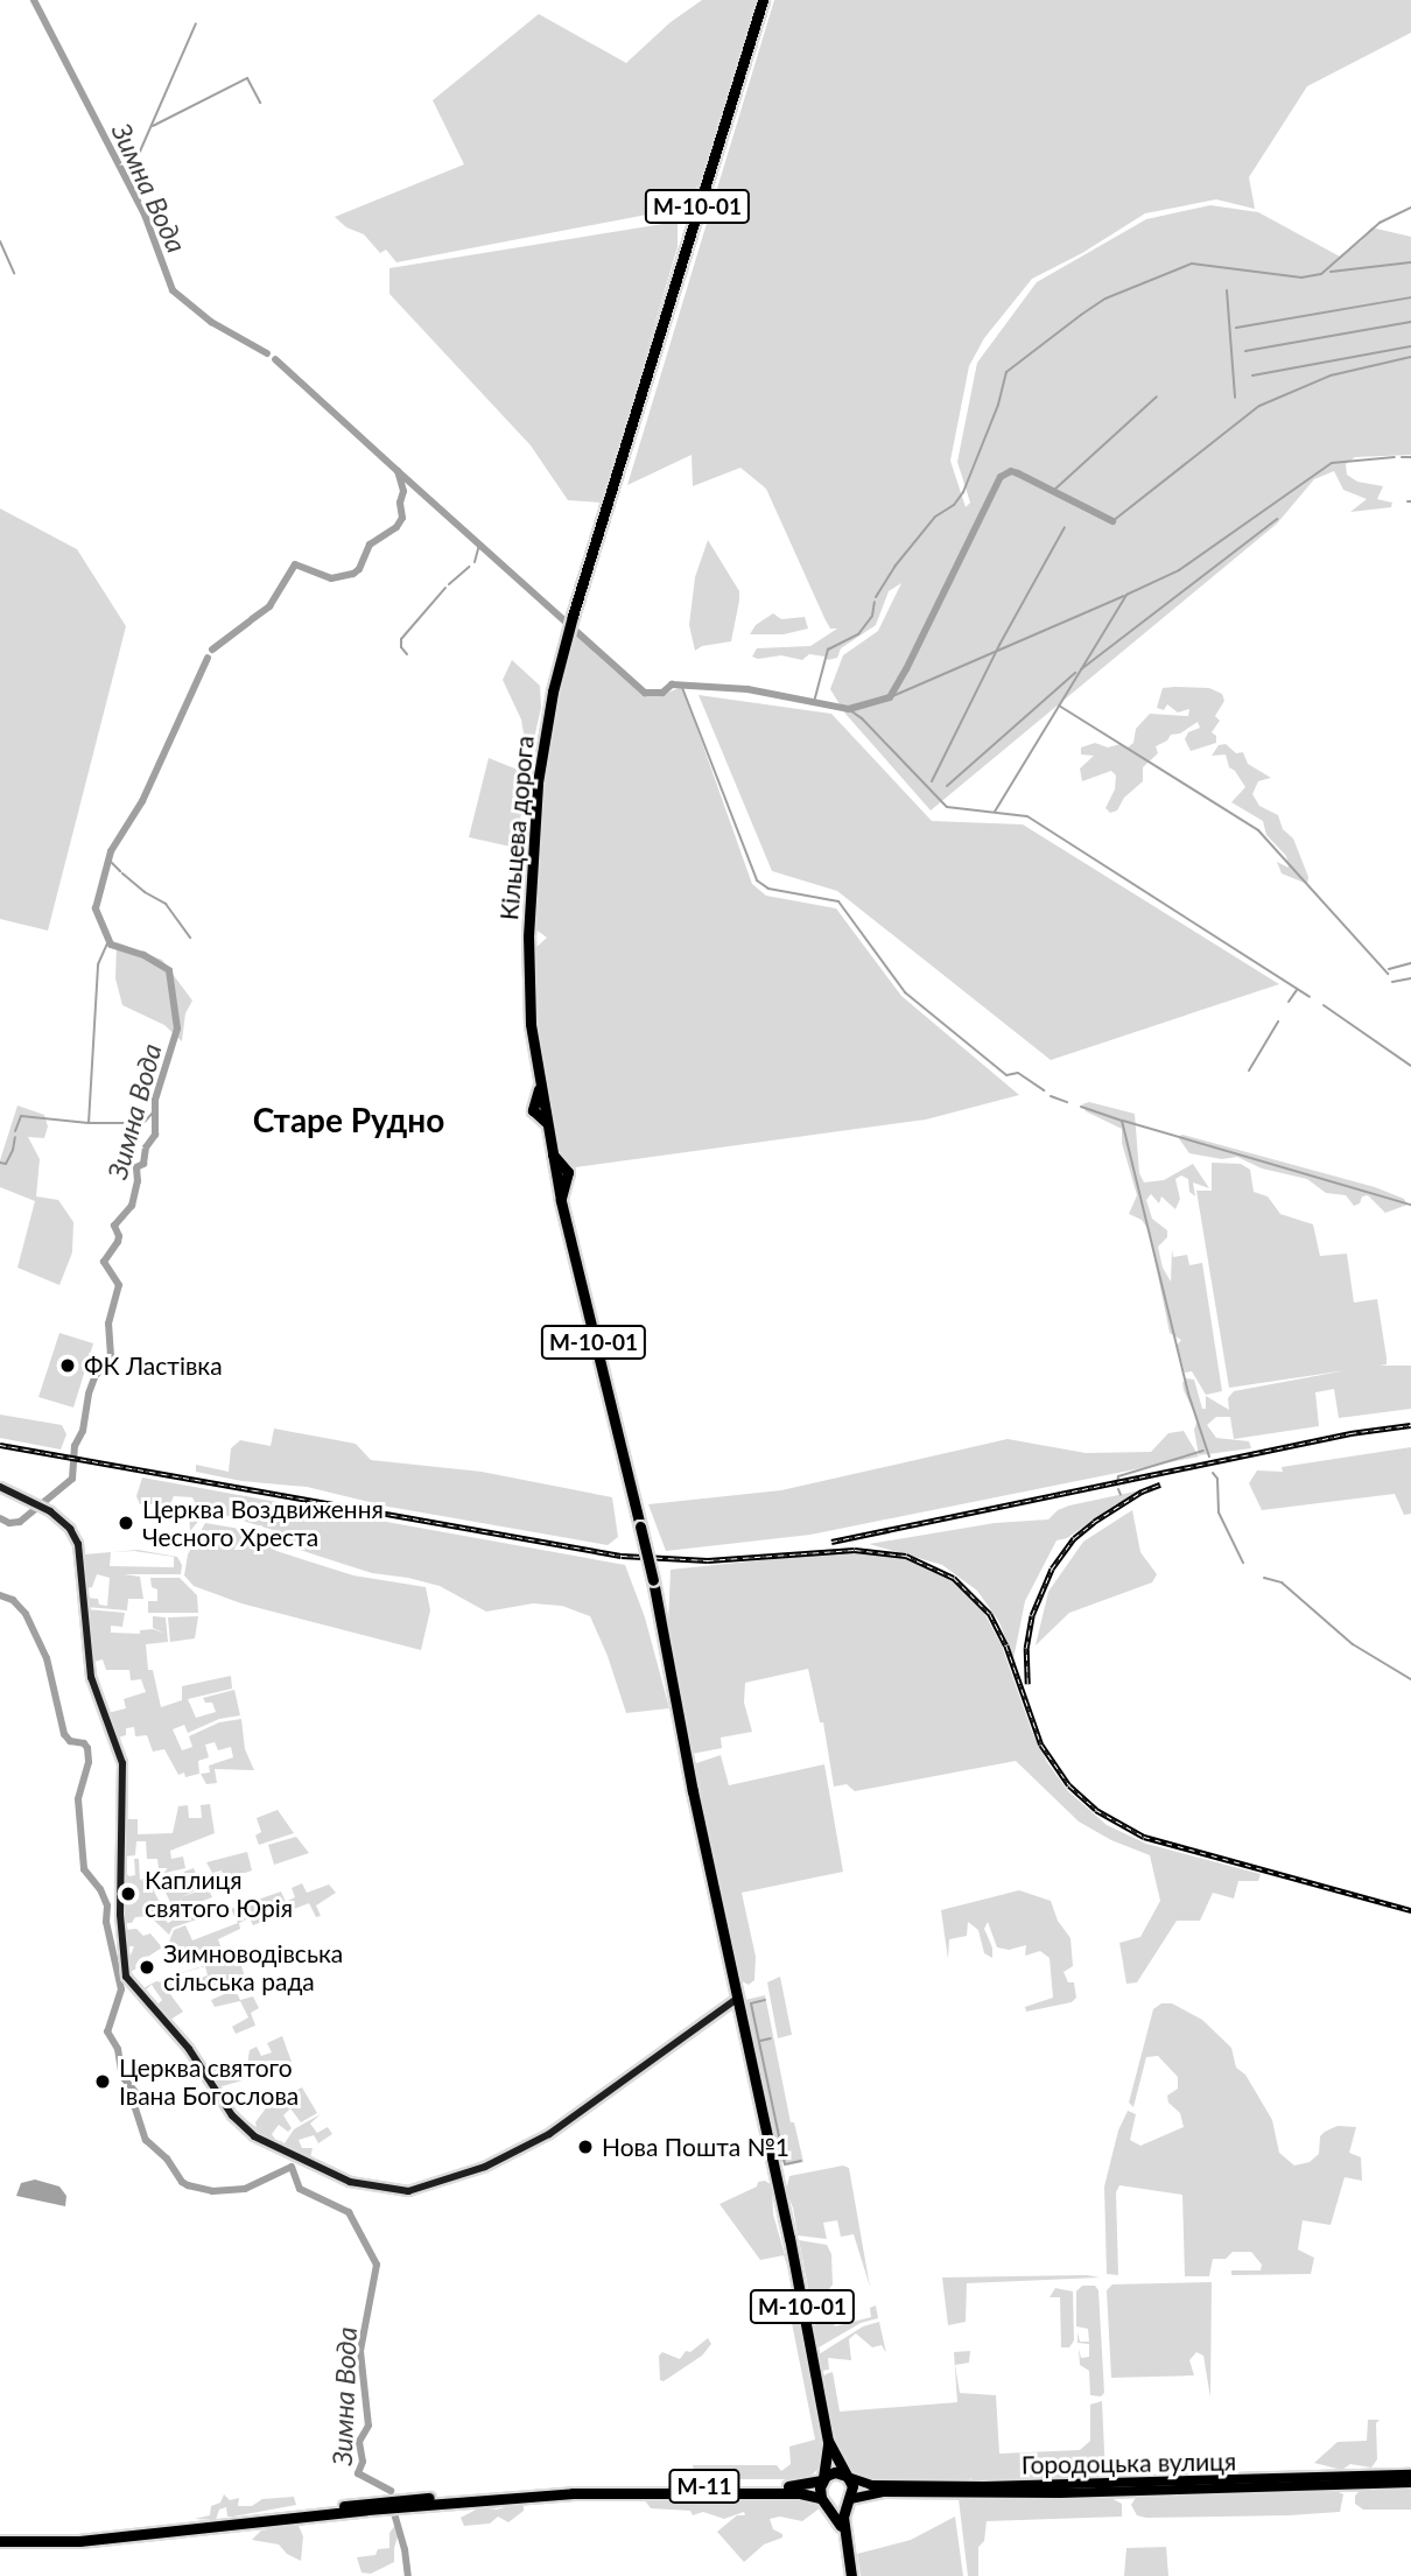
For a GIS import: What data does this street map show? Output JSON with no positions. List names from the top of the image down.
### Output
{
  "streets": {
    "highway": ["М-10-01", "Кільцева дорога", "М-11"],
    "main road": ["Городоцька вулиця"]
  },
  "crossings": [
    ["М-10-01", "Кільцева дорога"],
    ["М-10-01", "Городоцька вулиця"],
    ["М-10-01", "М-11"],
    ["Городоцька вулиця", "М-11"]
  ],
  "districts": ["Старе Рудно"],
  "water": ["Зимна Вода"],
  "places": [
    "ФК Ластівка",
    "Церква Воздвиження Чесного Хреста",
    "Каплиця святого Юрія",
    "Зимноводівська сільська рада",
    "Церква святого Івана Богослова",
    "Нова Пошта №1"
  ]
}
